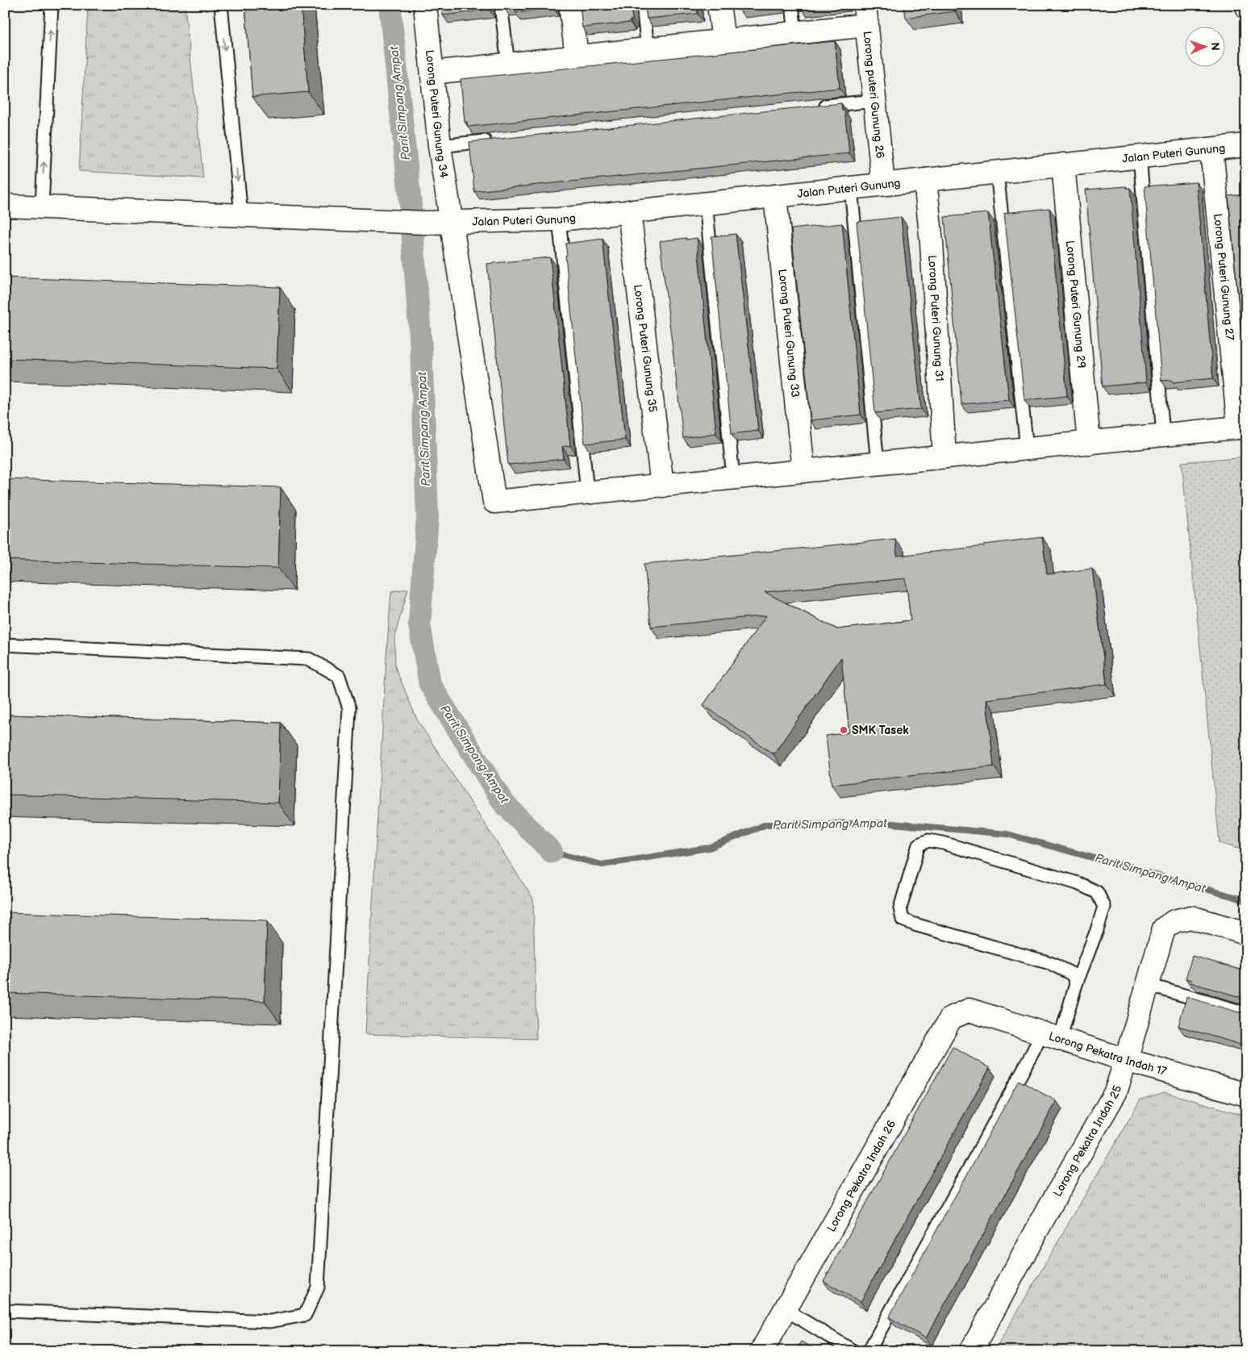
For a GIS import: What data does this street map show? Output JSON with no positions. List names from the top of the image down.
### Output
{
  "streets": {
    "street": [
      "Lorong puteri Gunung 26",
      "Lorong Puteri Gunung 34",
      "Jalan Puteri Gunung",
      "Lorong Puteri Gunung 27",
      "Lorong Puteri Gunung 29",
      "Lorong Puteri Gunung 31",
      "Lorong Puteri Gunung 33",
      "Lorong Puteri Gunung 35",
      "Lorong Pekatra Indah 17",
      "Lorong Pekatra Indah 25",
      "Lorong Pekatra Indah 26"
    ]
  },
  "crossings": [
    ["Lorong puteri Gunung 26", "Jalan Puteri Gunung"],
    ["Lorong Puteri Gunung 34", "Jalan Puteri Gunung"],
    ["Jalan Puteri Gunung", "Lorong Puteri Gunung 27"],
    ["Jalan Puteri Gunung", "Lorong Puteri Gunung 29"],
    ["Jalan Puteri Gunung", "Lorong Puteri Gunung 31"],
    ["Jalan Puteri Gunung", "Lorong Puteri Gunung 33"],
    ["Jalan Puteri Gunung", "Lorong Puteri Gunung 35"],
    ["Lorong Pekatra Indah 17", "Lorong Pekatra Indah 25"],
    ["Lorong Pekatra Indah 17", "Lorong Pekatra Indah 26"]
  ],
  "water": ["Parit Simpang Ampat"],
  "places": ["SMK Tasek"],
  "north": "right"
}
